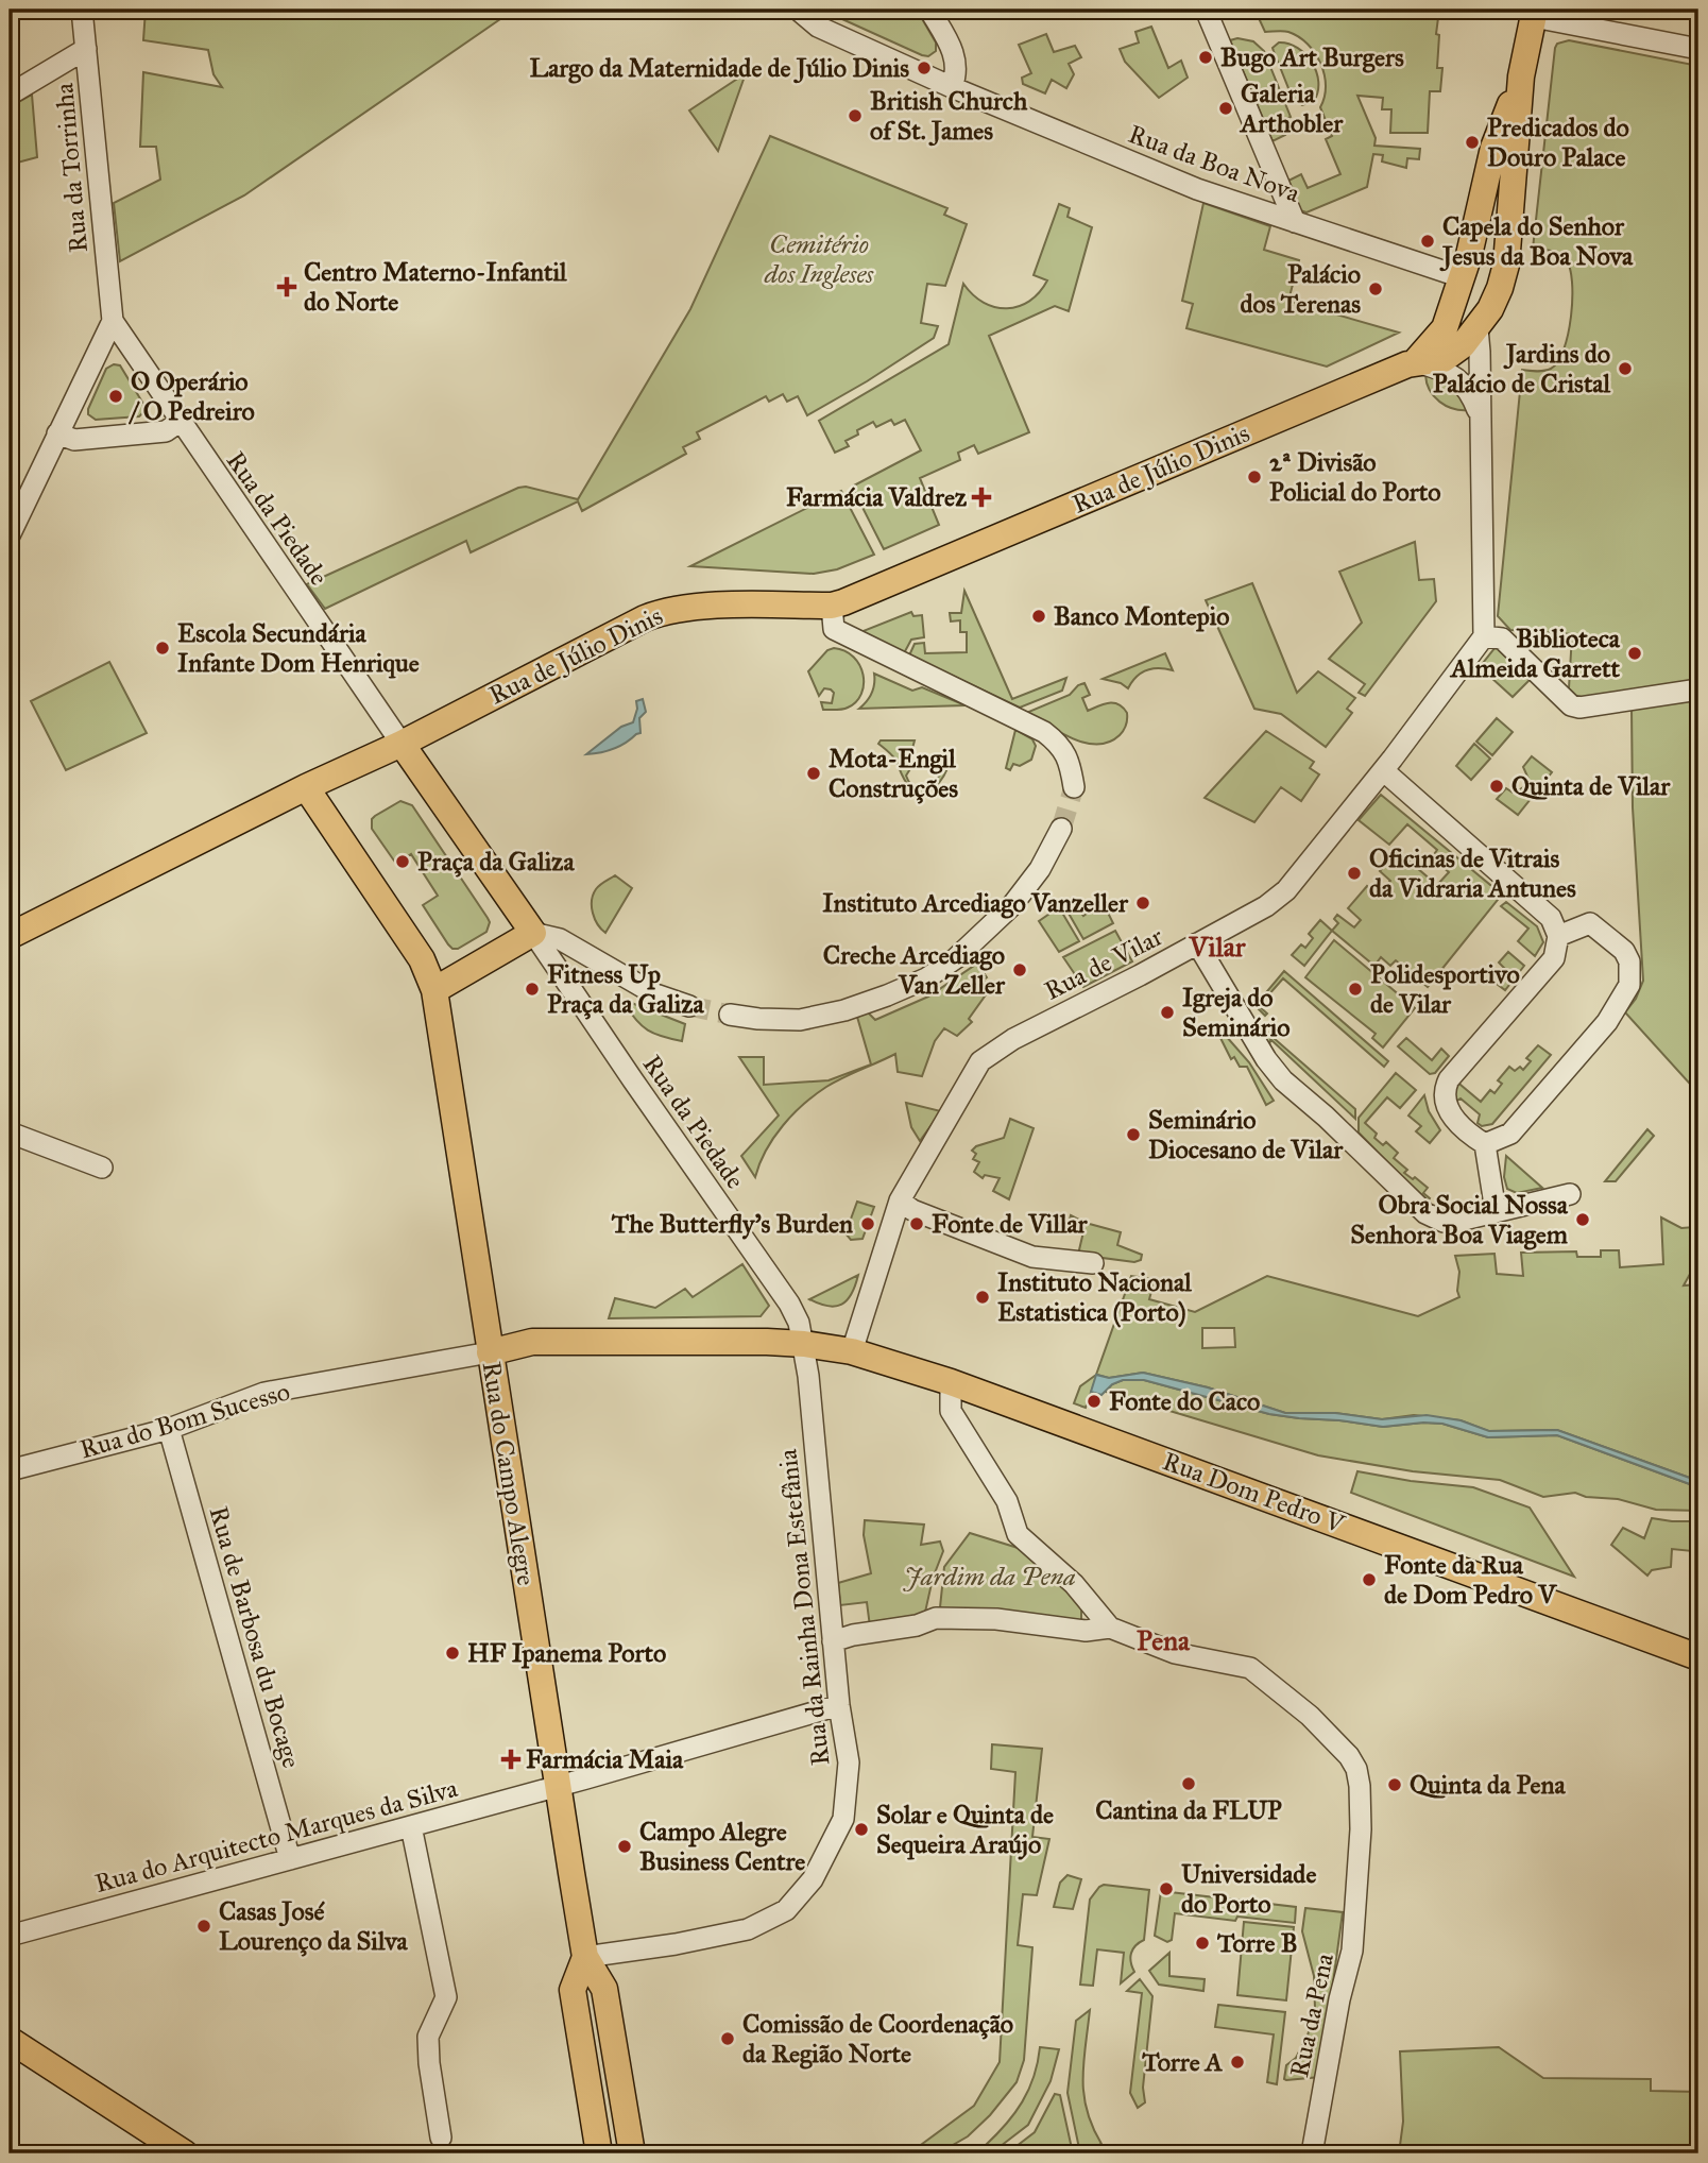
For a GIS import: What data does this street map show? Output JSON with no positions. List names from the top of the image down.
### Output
{
  "streets": {
    "main road": [
      "Rua de Júlio Dinis",
      "Rua do Bom Sucesso",
      "Rua do Campo Alegre",
      "Rua Dom Pedro V"
    ],
    "street": [
      "Rua da Boa Nova",
      "Rua da Torrinha",
      "Rua da Piedade",
      "Rua de Vilar",
      "Rua da Rainha Dona Estefânia",
      "Rua de Barbosa du Bocage",
      "Rua do Arquitecto Marques da Silva",
      "Rua da Pena"
    ]
  },
  "crossings": [
    ["Rua da Torrinha", "Rua da Piedade"],
    ["Rua de Júlio Dinis", "Rua da Piedade"],
    ["Rua da Piedade", "Rua do Bom Sucesso"],
    ["Rua da Piedade", "Rua Dom Pedro V"],
    ["Rua da Piedade", "Rua da Rainha Dona Estefânia"],
    ["Rua de Vilar", "Rua Dom Pedro V"],
    ["Rua do Bom Sucesso", "Rua do Campo Alegre"],
    ["Rua do Bom Sucesso", "Rua Dom Pedro V"],
    ["Rua do Bom Sucesso", "Rua da Rainha Dona Estefânia"],
    ["Rua do Bom Sucesso", "Rua de Barbosa du Bocage"],
    ["Rua do Campo Alegre", "Rua da Rainha Dona Estefânia"],
    ["Rua do Campo Alegre", "Rua do Arquitecto Marques da Silva"],
    ["Rua Dom Pedro V", "Rua da Rainha Dona Estefânia"],
    ["Rua Dom Pedro V", "Rua da Pena"],
    ["Rua da Rainha Dona Estefânia", "Rua do Arquitecto Marques da Silva"],
    ["Rua de Barbosa du Bocage", "Rua do Arquitecto Marques da Silva"]
  ],
  "districts": ["Vilar", "Pena"],
  "parks": ["Cemitério dos Ingleses", "Jardim da Pena"],
  "places": {
    "other": [
      "Bugo Art Burgers",
      "Largo da Maternidade de Júlio Dinis",
      "Galeria Arthobler",
      "British Church of St. James",
      "Predicados do Douro Palace",
      "Capela do Senhor Jesus da Boa Nova",
      "Palácio dos Terenas",
      "Jardins do Palácio de Cristal",
      "O Operário / O Pedreiro",
      "2ª Divisão Policial do Porto",
      "Banco Montepio",
      "Escola Secundária Infante Dom Henrique",
      "Biblioteca Almeida Garrett",
      "Mota-Engil Construções",
      "Quinta de Vilar",
      "Praça da Galiza",
      "Oficinas de Vitrais da Vidraria Antunes",
      "Instituto Arcediago Vanzeller",
      "Creche Arcediago Van Zeller",
      "Fitness Up Praça da Galiza",
      "Polidesportivo de Vilar",
      "Igreja do Seminário",
      "Seminário Diocesano de Vilar",
      "Obra Social Nossa Senhora Boa Viagem",
      "The Butterfly’s Burden",
      "Fonte de Villar",
      "Instituto Nacional Estatistica (Porto)",
      "Fonte do Caco",
      "Fonte da Rua de Dom Pedro V",
      "HF Ipanema Porto",
      "Cantina da FLUP",
      "Quinta da Pena",
      "Solar e Quinta de Sequeira Araújo",
      "Campo Alegre Business Centre",
      "Universidade do Porto",
      "Casas José Lourenço da Silva",
      "Torre B",
      "Comissão de Coordenação da Região Norte",
      "Torre A"
    ],
    "health": ["Centro Materno-Infantil do Norte", "Farmácia Valdrez", "Farmácia Maia"]
  }
}
